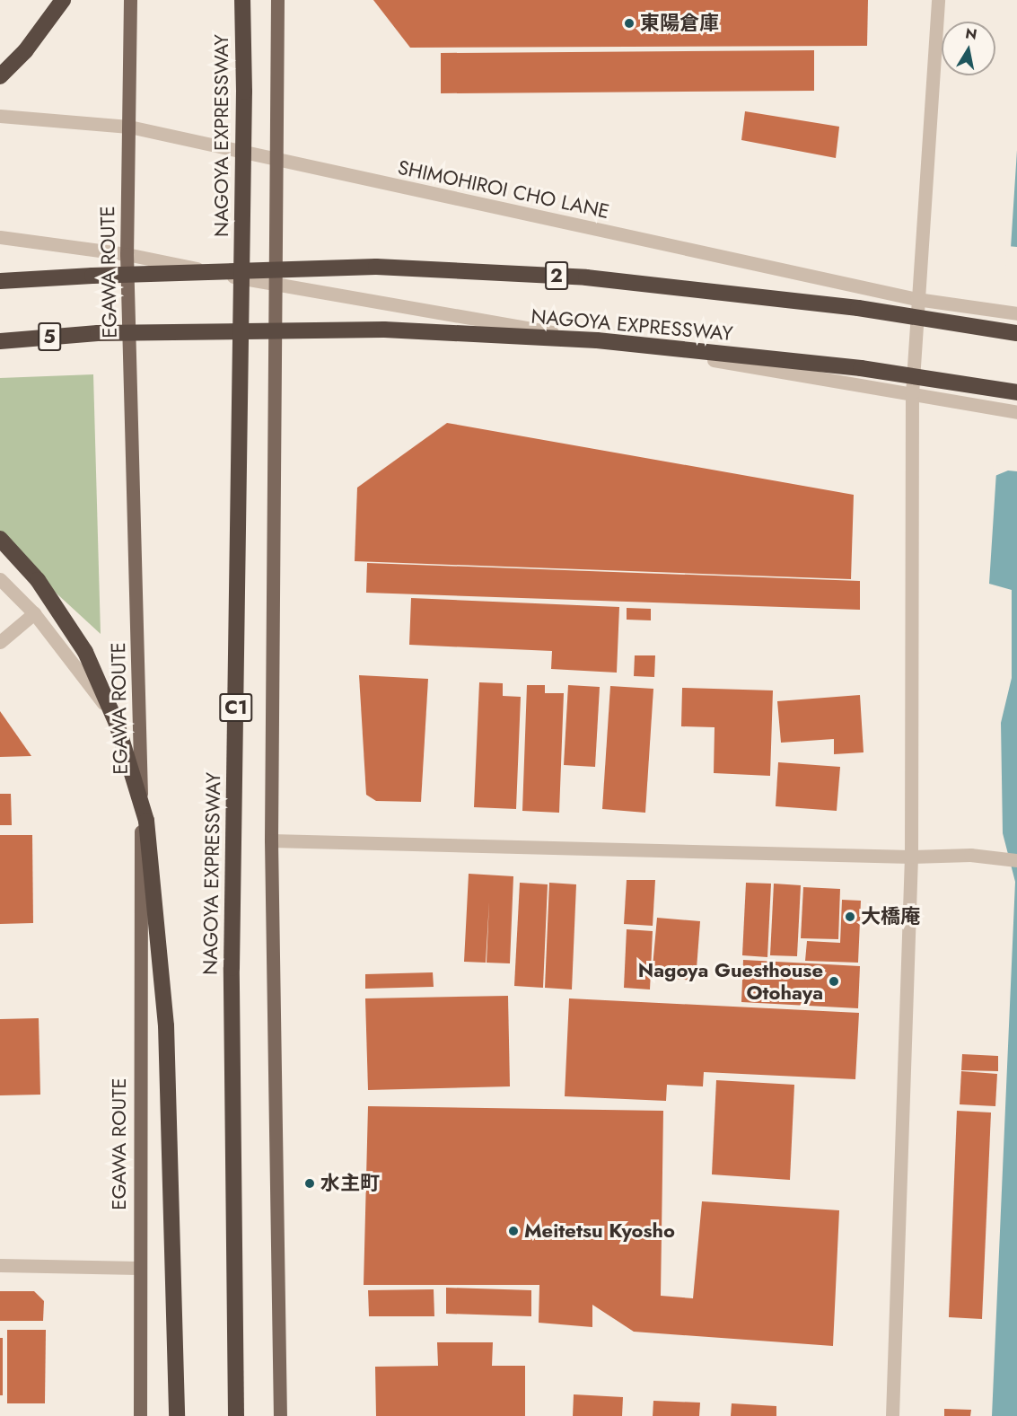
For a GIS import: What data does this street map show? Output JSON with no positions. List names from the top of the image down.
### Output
{
  "streets": {
    "highway": [
      "NAGOYA EXPRESSWAY",
      "2",
      "5",
      "C1"
    ],
    "main road": ["EGAWA ROUTE"],
    "street": ["SHIMOHIROI CHO LANE"]
  },
  "crossings": [
    ["SHIMOHIROI CHO LANE", "EGAWA ROUTE"]
  ],
  "places": [
    "東陽倉庫",
    "大橋庵",
    "Nagoya Guesthouse Otohaya",
    "水主町",
    "Meitetsu Kyosho"
  ],
  "north": "top"
}
